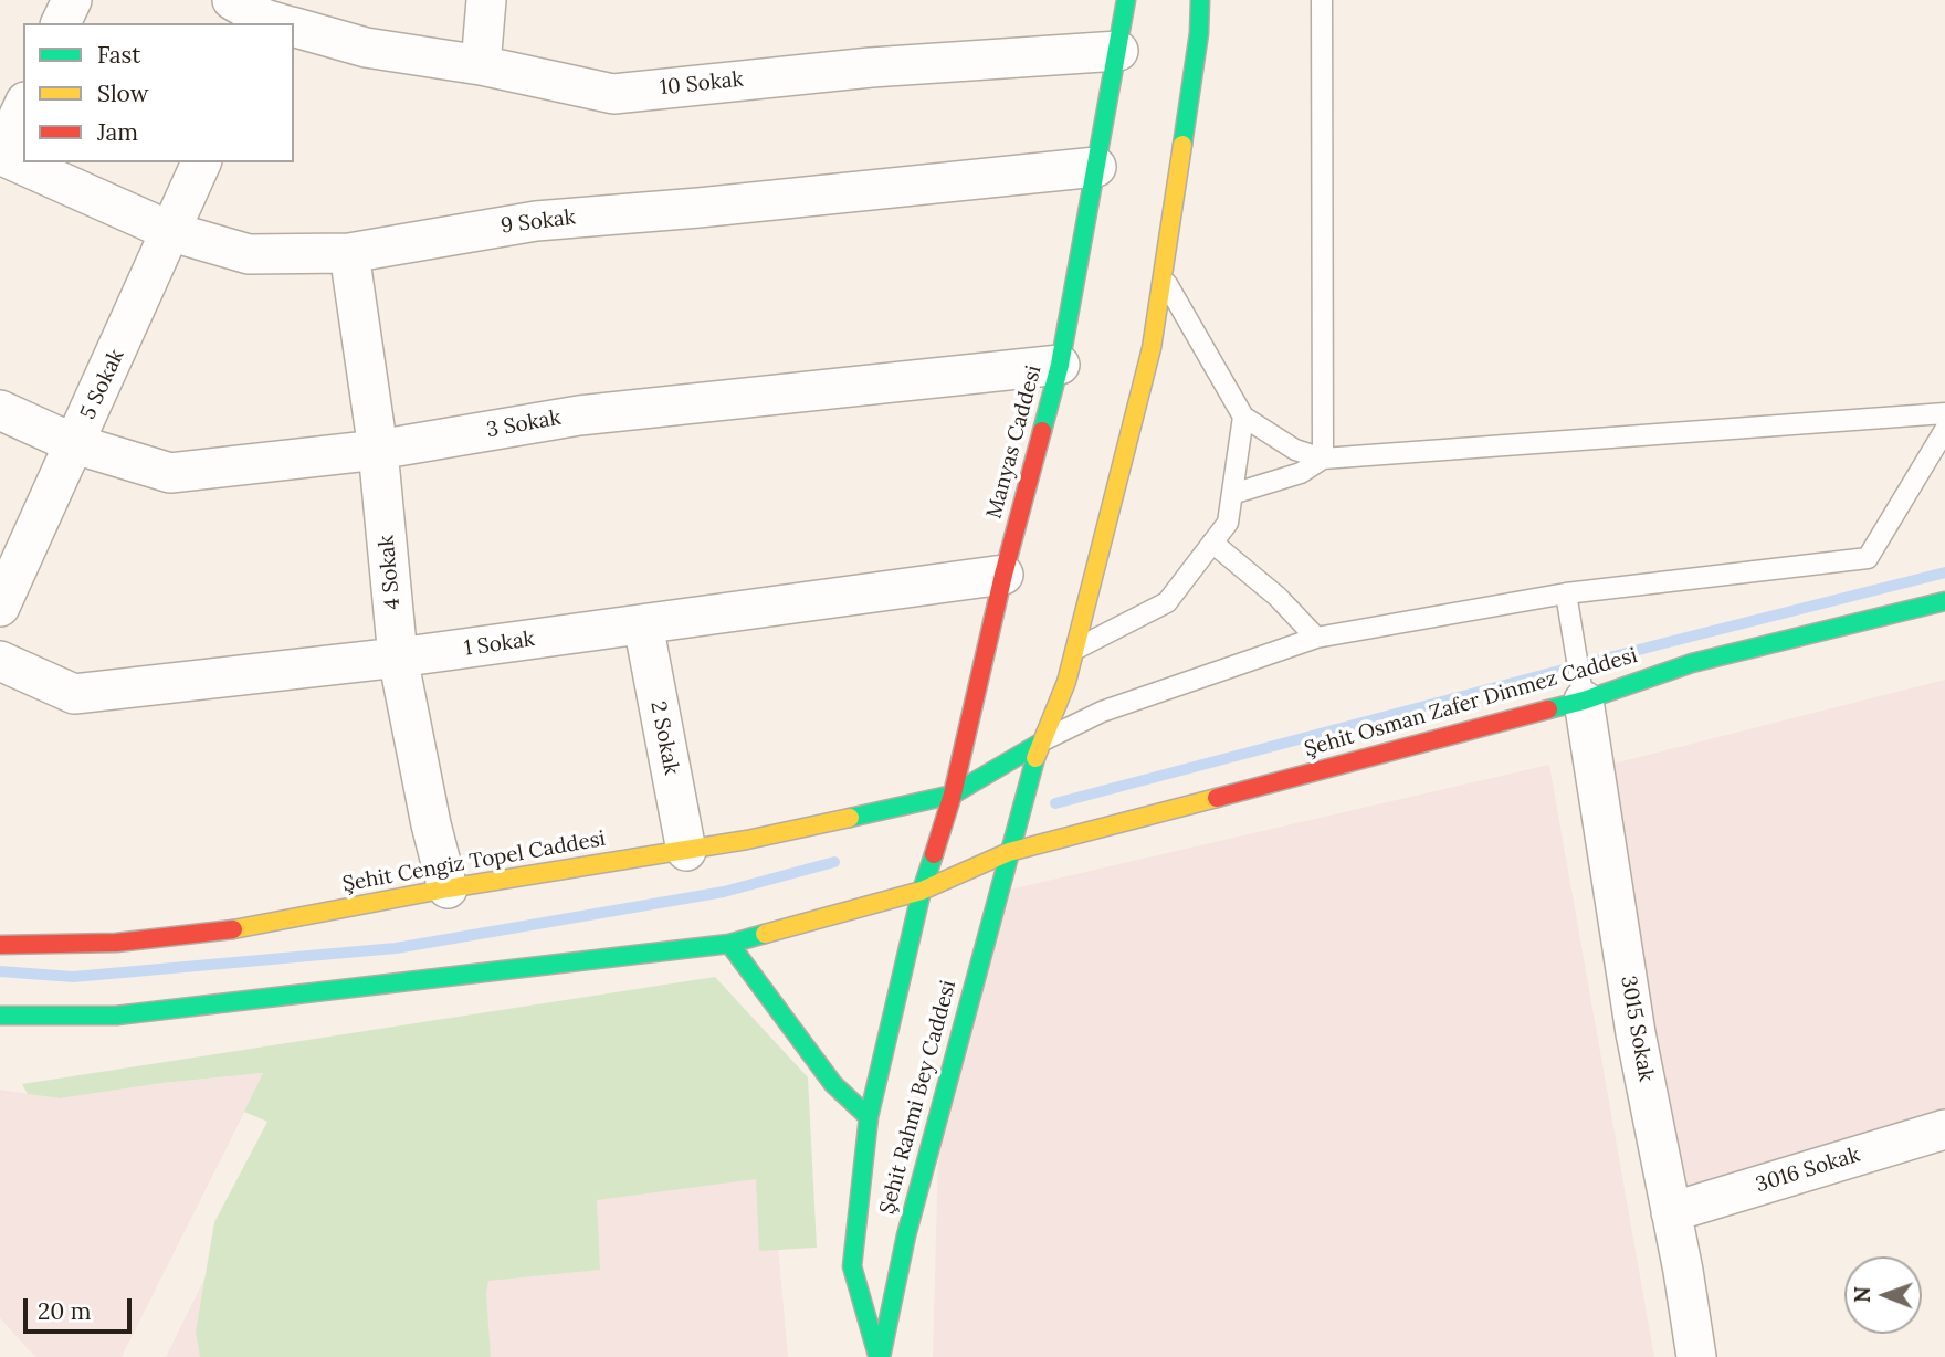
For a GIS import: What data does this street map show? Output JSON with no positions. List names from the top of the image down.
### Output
{
  "streets": {
    "main road": [
      "Manyas Caddesi",
      "Şehit Osman Zafer Dinmez Caddesi",
      "Şehit Cengiz Topel Caddesi",
      "Şehit Rahmi Bey Caddesi"
    ],
    "street": [
      "10 Sokak",
      "9 Sokak",
      "5 Sokak",
      "3 Sokak",
      "4 Sokak",
      "1 Sokak",
      "2 Sokak",
      "3015 Sokak",
      "3016 Sokak"
    ]
  },
  "crossings": [
    ["10 Sokak", "Manyas Caddesi"],
    ["9 Sokak", "5 Sokak"],
    ["9 Sokak", "Manyas Caddesi"],
    ["9 Sokak", "4 Sokak"],
    ["5 Sokak", "3 Sokak"],
    ["3 Sokak", "Manyas Caddesi"],
    ["3 Sokak", "4 Sokak"],
    ["Manyas Caddesi", "1 Sokak"],
    ["Manyas Caddesi", "Şehit Osman Zafer Dinmez Caddesi"],
    ["Manyas Caddesi", "Şehit Cengiz Topel Caddesi"],
    ["Manyas Caddesi", "Şehit Rahmi Bey Caddesi"],
    ["4 Sokak", "1 Sokak"],
    ["4 Sokak", "Şehit Cengiz Topel Caddesi"],
    ["1 Sokak", "2 Sokak"],
    ["Şehit Osman Zafer Dinmez Caddesi", "3015 Sokak"],
    ["Şehit Osman Zafer Dinmez Caddesi", "Şehit Rahmi Bey Caddesi"],
    ["2 Sokak", "Şehit Cengiz Topel Caddesi"],
    ["3015 Sokak", "3016 Sokak"]
  ],
  "legend": ["Fast", "Slow", "Jam"],
  "scale_bar": "20 m",
  "north": "left"
}
